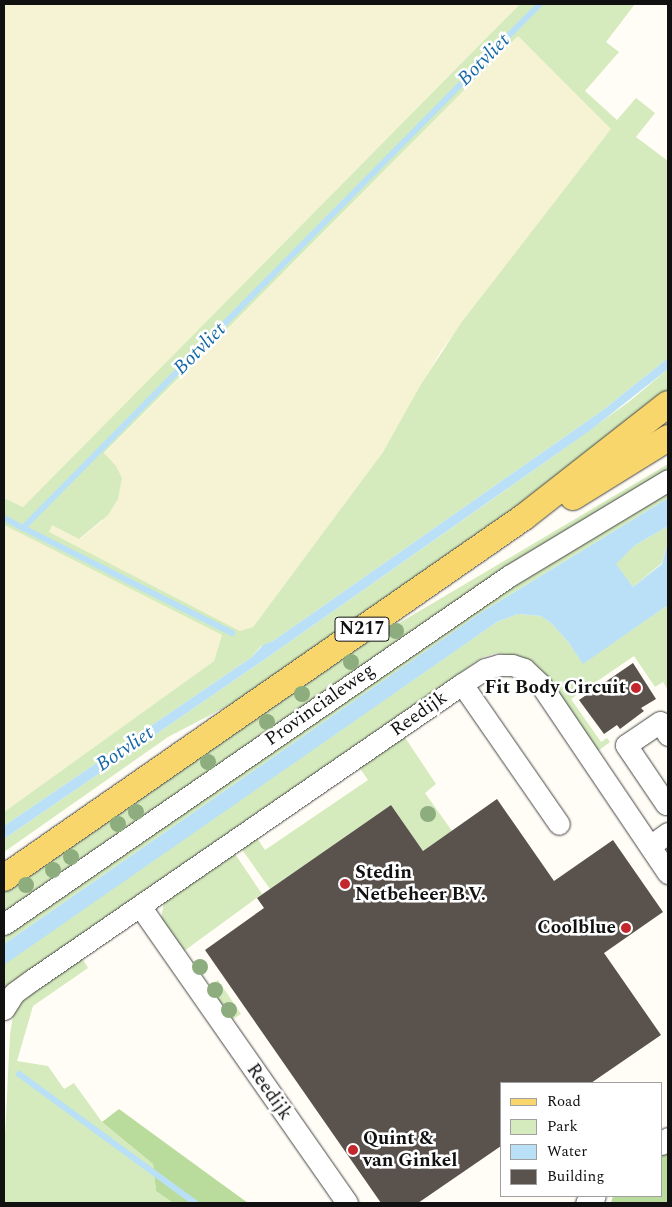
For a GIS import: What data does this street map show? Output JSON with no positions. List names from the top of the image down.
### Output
{
  "streets": {
    "main road": ["N217", "Provincialeweg"],
    "street": ["Reedijk"]
  },
  "water": ["Botvliet"],
  "places": [
    "Fit Body Circuit",
    "Stedin Netbeheer B.V.",
    "Coolblue",
    "Quint & van Ginkel"
  ],
  "legend": [
    "Road",
    "Park",
    "Water",
    "Building"
  ]
}
